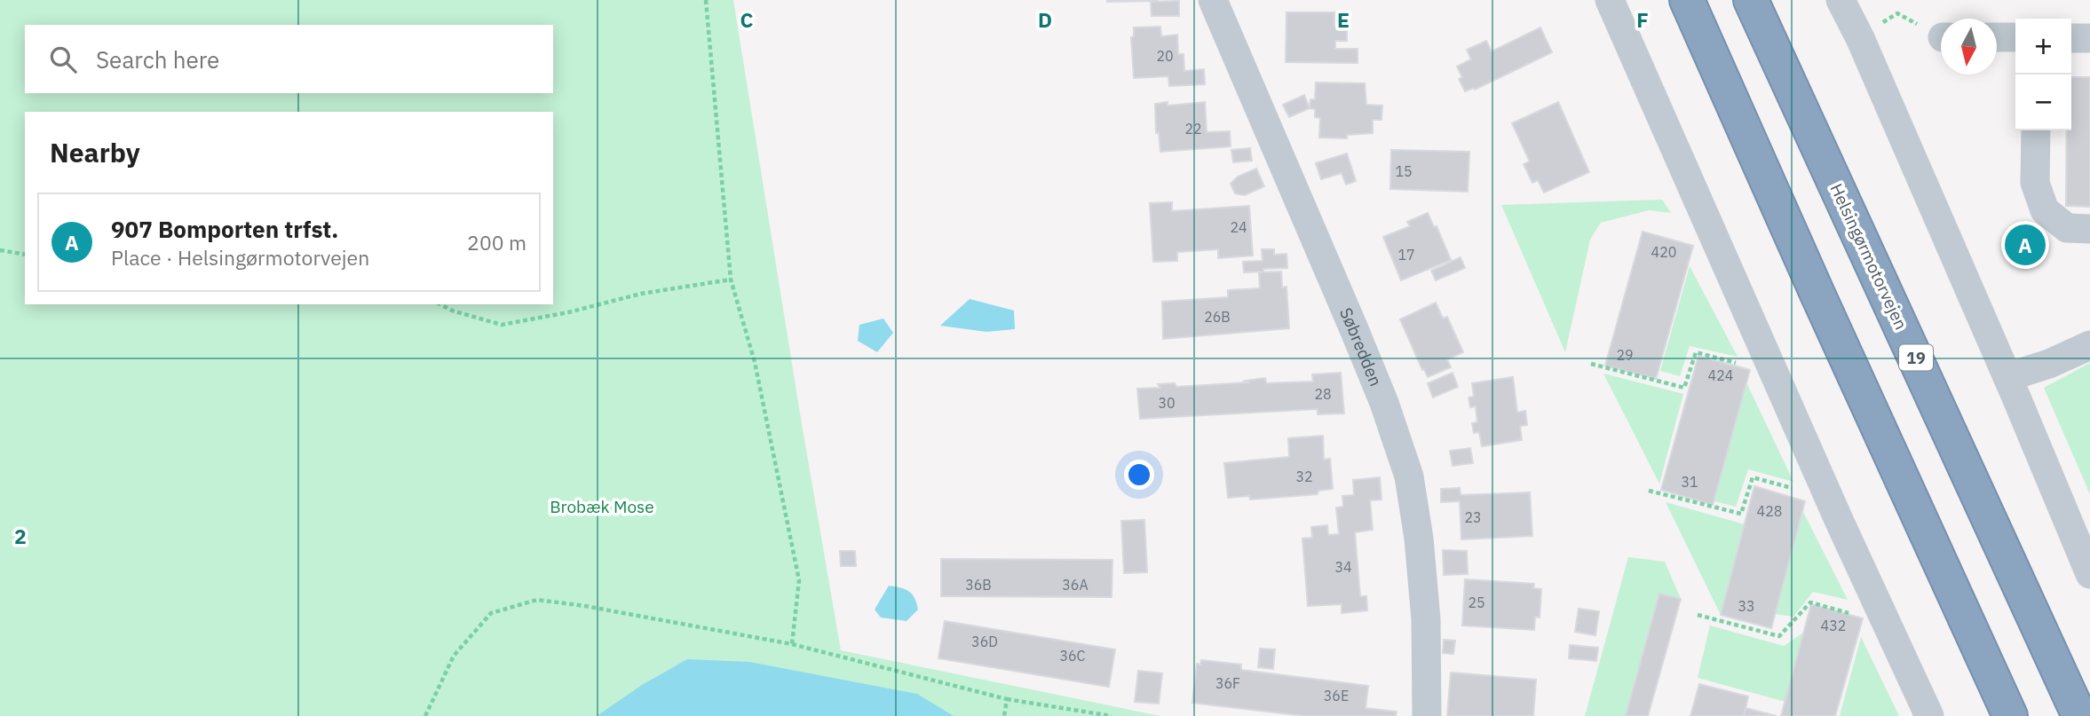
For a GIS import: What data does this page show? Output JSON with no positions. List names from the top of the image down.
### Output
{
  "streets": {
    "highway": ["Helsingørmotorvejen", "19"],
    "street": ["Søbredden"]
  },
  "parks": ["Brobæk Mose"],
  "house_numbers": [
    "20",
    "22",
    "15",
    "24",
    "420",
    "17",
    "26B",
    "29",
    "424",
    "28",
    "30",
    "32",
    "31",
    "428",
    "23",
    "34",
    "36B",
    "36A",
    "25",
    "33",
    "432",
    "36D",
    "36C",
    "36F",
    "36E"
  ],
  "north": "bottom",
  "page": {
    "map_buttons": ["+", "−"],
    "search": "Search here",
    "heading": "Nearby",
    "list": [
      {
        "mark": "A",
        "name": "907 Bomporten trfst.",
        "note": "Place · Helsingørmotorvejen",
        "value": "200 m"
      }
    ],
    "pins": "A"
  },
  "grid": {
    "columns": [
      "C",
      "D",
      "E",
      "F"
    ],
    "rows": ["2"]
  }
}
